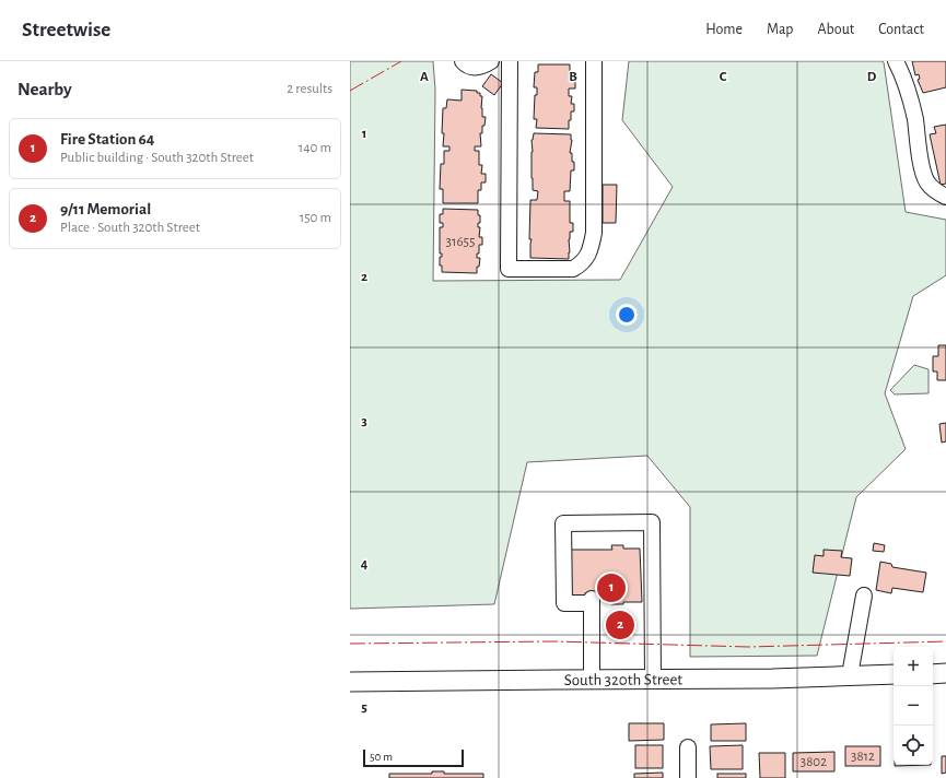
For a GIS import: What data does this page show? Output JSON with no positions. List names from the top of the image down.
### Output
{
  "streets": {
    "main road": ["South 320th Street"]
  },
  "house_numbers": ["31655", "3812", "3802"],
  "scale_bar": "50 m",
  "page": {
    "header": "Streetwise",
    "nav": [
      "Home",
      "Map",
      "About",
      "Contact"
    ],
    "heading": ["Nearby", "2 results"],
    "list": [
      {
        "mark": "1",
        "name": "Fire Station 64",
        "note": "Public building · South 320th Street",
        "value": "140 m"
      },
      {
        "mark": "2",
        "name": "9/11 Memorial",
        "note": "Place · South 320th Street",
        "value": "150 m"
      }
    ],
    "pins": ["1", "2"],
    "map_buttons": ["+", "−"],
    "scale": "50 m"
  },
  "grid": {
    "columns": [
      "A",
      "B",
      "C",
      "D"
    ],
    "rows": [
      "1",
      "2",
      "3",
      "4",
      "5"
    ]
  }
}
